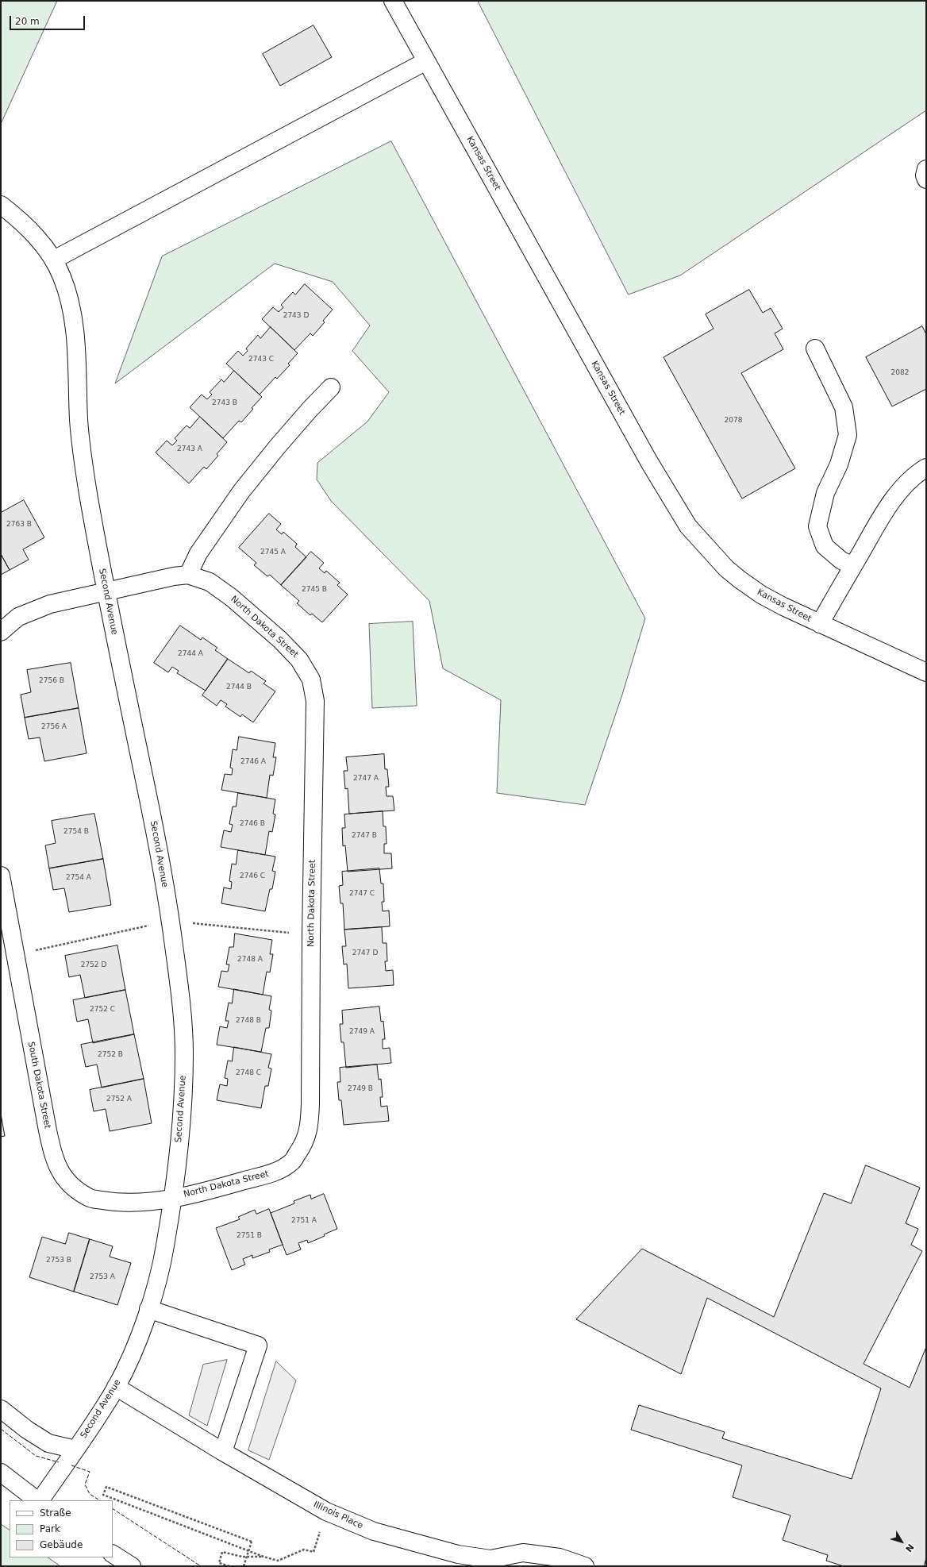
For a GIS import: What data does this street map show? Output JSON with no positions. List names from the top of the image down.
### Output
{
  "streets": {
    "street": [
      "Kansas Street",
      "Second Avenue",
      "North Dakota Street",
      "South Dakota Street",
      "Illinois Place"
    ]
  },
  "crossings": [
    ["Second Avenue", "North Dakota Street"],
    ["Second Avenue", "South Dakota Street"],
    ["Second Avenue", "Illinois Place"],
    ["North Dakota Street", "South Dakota Street"]
  ],
  "house_numbers": [
    "2743 D",
    "2743 C",
    "2082",
    "2743 B",
    "2078",
    "2743 A",
    "2763 B",
    "2745 A",
    "2745 B",
    "2744 A",
    "2756 B",
    "2744 B",
    "2756 A",
    "2746 A",
    "2747 A",
    "2746 B",
    "2754 B",
    "2747 B",
    "2746 C",
    "2754 A",
    "2747 C",
    "2747 D",
    "2748 A",
    "2752 D",
    "2752 C",
    "2748 B",
    "2749 A",
    "2752 B",
    "2748 C",
    "2749 B",
    "2752 A",
    "2751 A",
    "2751 B",
    "2753 B",
    "2753 A"
  ],
  "legend": ["Straße", "Park", "Gebäude"],
  "scale_bar": "20 m",
  "north": "bottom right"
}
